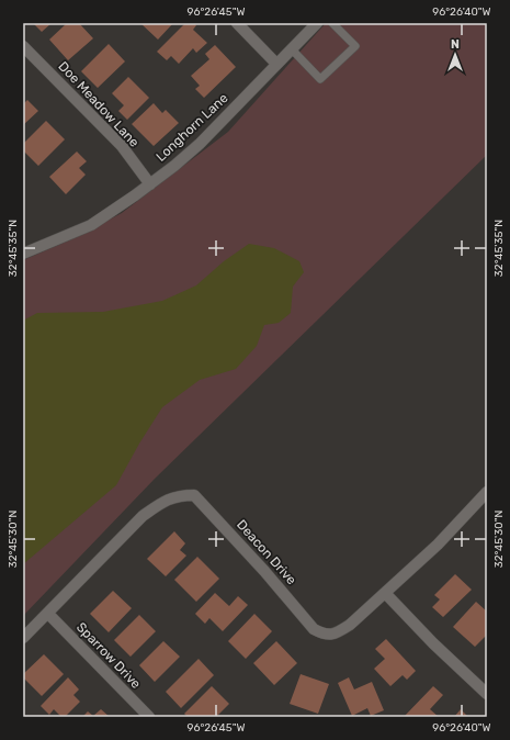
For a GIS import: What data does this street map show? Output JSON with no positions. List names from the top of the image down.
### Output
{
  "streets": {
    "street": [
      "Doe Meadow Lane",
      "Longhorn Lane",
      "Deacon Drive",
      "Sparrow Drive"
    ]
  },
  "crossings": [
    ["Doe Meadow Lane", "Longhorn Lane"],
    ["Deacon Drive", "Sparrow Drive"]
  ],
  "north": "top",
  "coordinates": [
    "96°26'45\"W",
    "96°26'40\"W",
    "32°45'35\"N",
    "32°45'30\"N"
  ]
}
